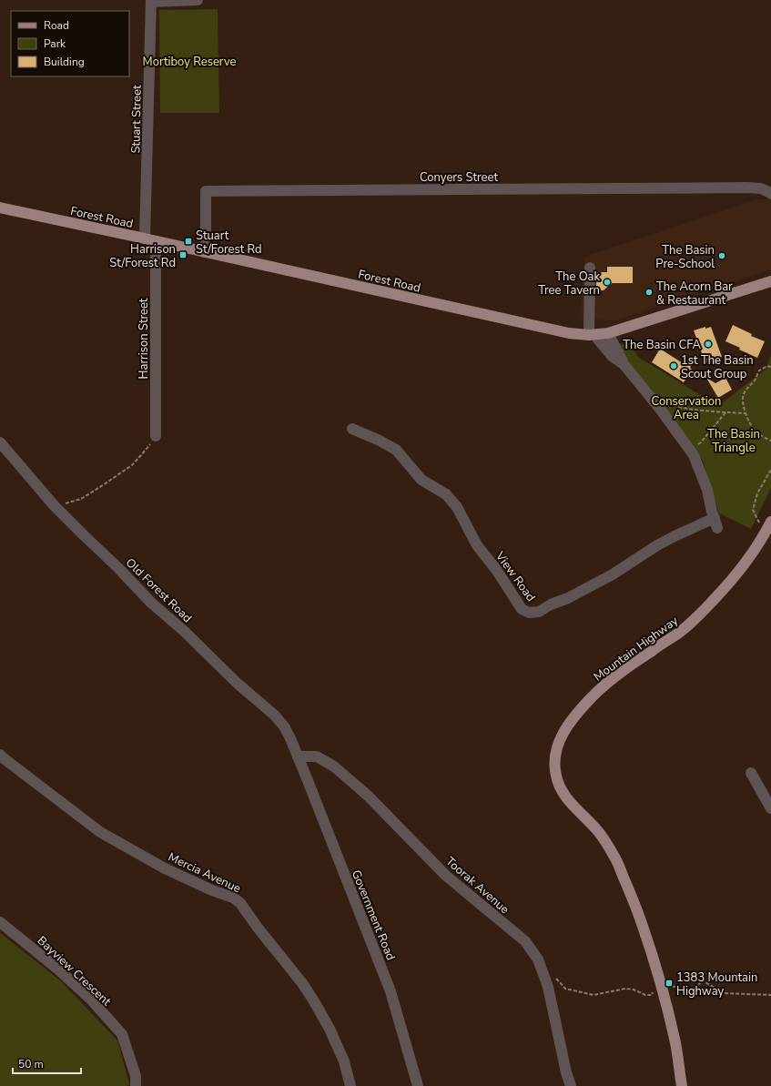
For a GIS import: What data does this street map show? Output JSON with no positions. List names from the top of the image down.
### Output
{
  "streets": {
    "main road": ["Forest Road", "Mountain Highway"],
    "street": [
      "Stuart Street",
      "Conyers Street",
      "Harrison Street",
      "View Road",
      "Old Forest Road",
      "Mercia Avenue",
      "Toorak Avenue",
      "Government Road",
      "Bayview Crescent"
    ]
  },
  "crossings": [
    ["Stuart Street", "Forest Road"],
    ["Stuart Street", "Harrison Street"],
    ["Conyers Street", "Forest Road"],
    ["Forest Road", "Harrison Street"],
    ["Old Forest Road", "Toorak Avenue"],
    ["Old Forest Road", "Government Road"],
    ["Toorak Avenue", "Government Road"]
  ],
  "parks": ["Mortiboy Reserve", "Conservation Area", "The Basin Triangle"],
  "places": {
    "transit": ["Stuart St/Forest Rd", "Harrison St/Forest Rd", "1383 Mountain Highway"],
    "other": [
      "The Basin Pre-School",
      "The Oak Tree Tavern",
      "The Acorn Bar & Restaurant",
      "The Basin CFA",
      "1st The Basin Scout Group"
    ]
  },
  "legend": ["Road", "Park", "Building"],
  "scale_bar": "50 m"
}
